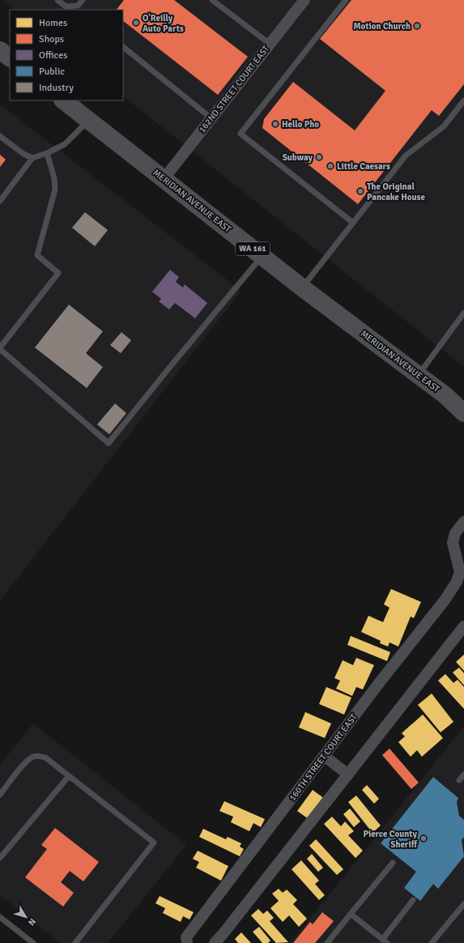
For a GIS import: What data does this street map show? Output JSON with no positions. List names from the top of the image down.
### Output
{
  "streets": {
    "main road": ["MERIDIAN AVENUE EAST", "WA 161"],
    "street": ["162ND STREET COURT EAST", "160TH STREET COURT EAST"]
  },
  "crossings": [
    ["162ND STREET COURT EAST", "MERIDIAN AVENUE EAST"]
  ],
  "places": [
    "O'Reilly Auto Parts",
    "Motion Church",
    "Hello Pho",
    "Subway",
    "Little Caesars",
    "The Original Pancake House",
    "Pierce County Sheriff"
  ],
  "legend": [
    "Homes",
    "Shops",
    "Offices",
    "Public",
    "Industry"
  ],
  "north": "bottom right"
}
